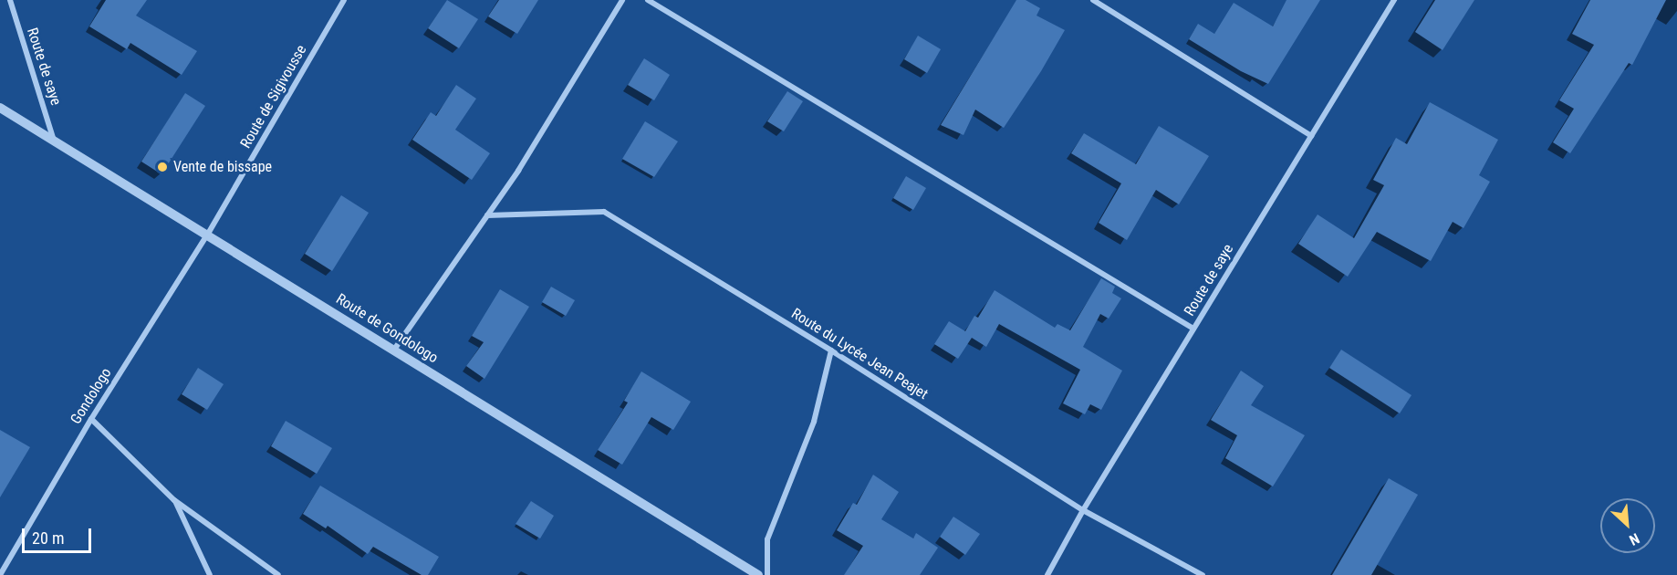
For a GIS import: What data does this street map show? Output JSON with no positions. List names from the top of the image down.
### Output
{
  "streets": {
    "street": [
      "Route de saye",
      "Route de Sigivousse",
      "Route de Gondologo",
      "Route du Lycée Jean Peajet",
      "Gondologo"
    ]
  },
  "crossings": [
    ["Route de saye", "Route de Gondologo"],
    ["Route de saye", "Route du Lycée Jean Peajet"],
    ["Route de Sigivousse", "Route de Gondologo"],
    ["Route de Sigivousse", "Gondologo"],
    ["Route de Gondologo", "Gondologo"]
  ],
  "places": ["Vente de bissape"],
  "scale_bar": "20 m",
  "north": "bottom right"
}
